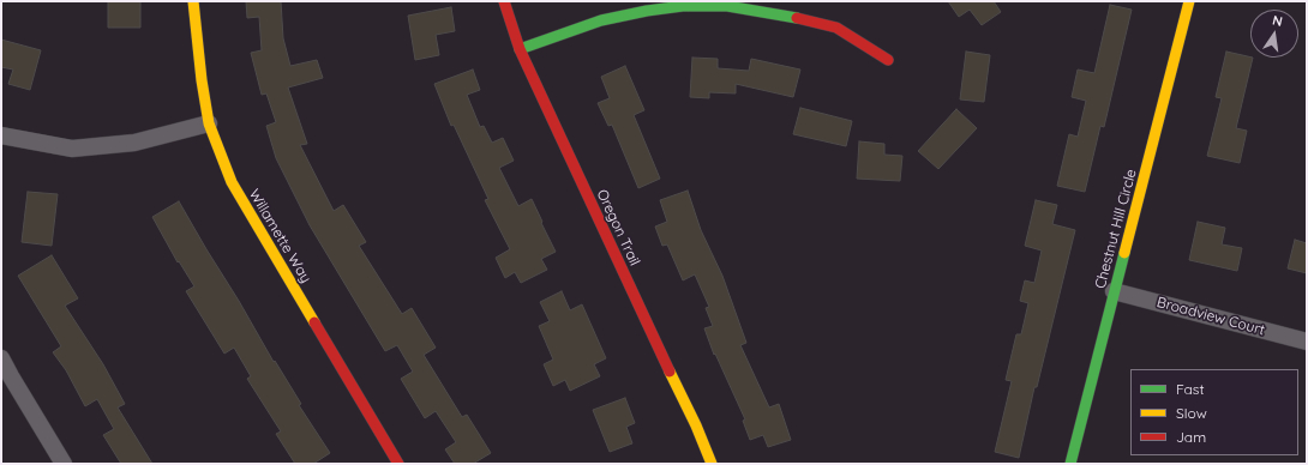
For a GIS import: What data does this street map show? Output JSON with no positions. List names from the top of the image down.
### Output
{
  "streets": {
    "street": [
      "Oregon Trail",
      "Chestnut Hill Circle",
      "Willamette Way",
      "Broadview Court"
    ]
  },
  "crossings": [
    ["Chestnut Hill Circle", "Broadview Court"]
  ],
  "legend": ["Fast", "Slow", "Jam"],
  "north": "top"
}
